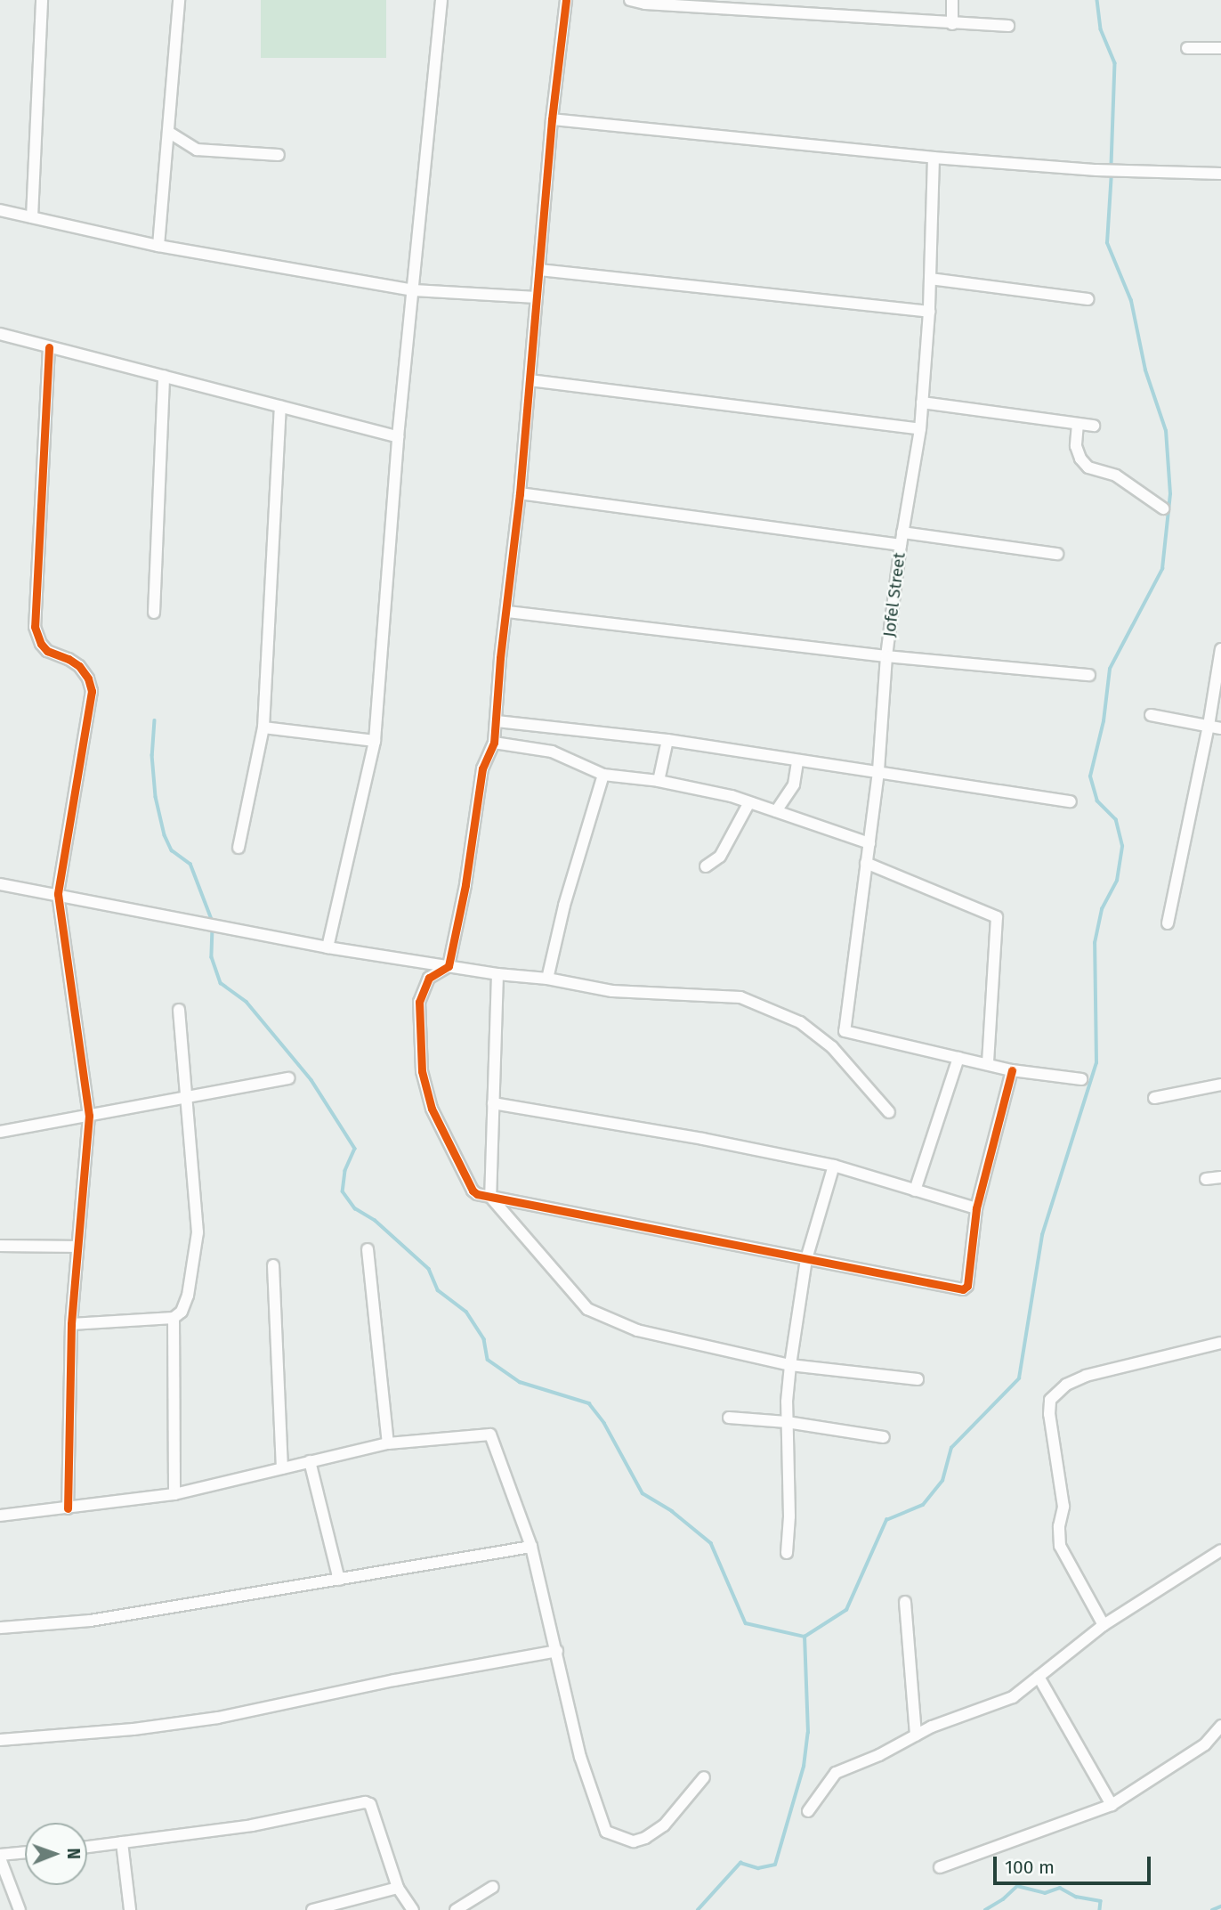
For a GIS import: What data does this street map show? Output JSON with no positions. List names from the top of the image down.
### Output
{
  "streets": {
    "street": ["Jofel Street"]
  },
  "scale_bar": "100 m",
  "north": "right"
}
